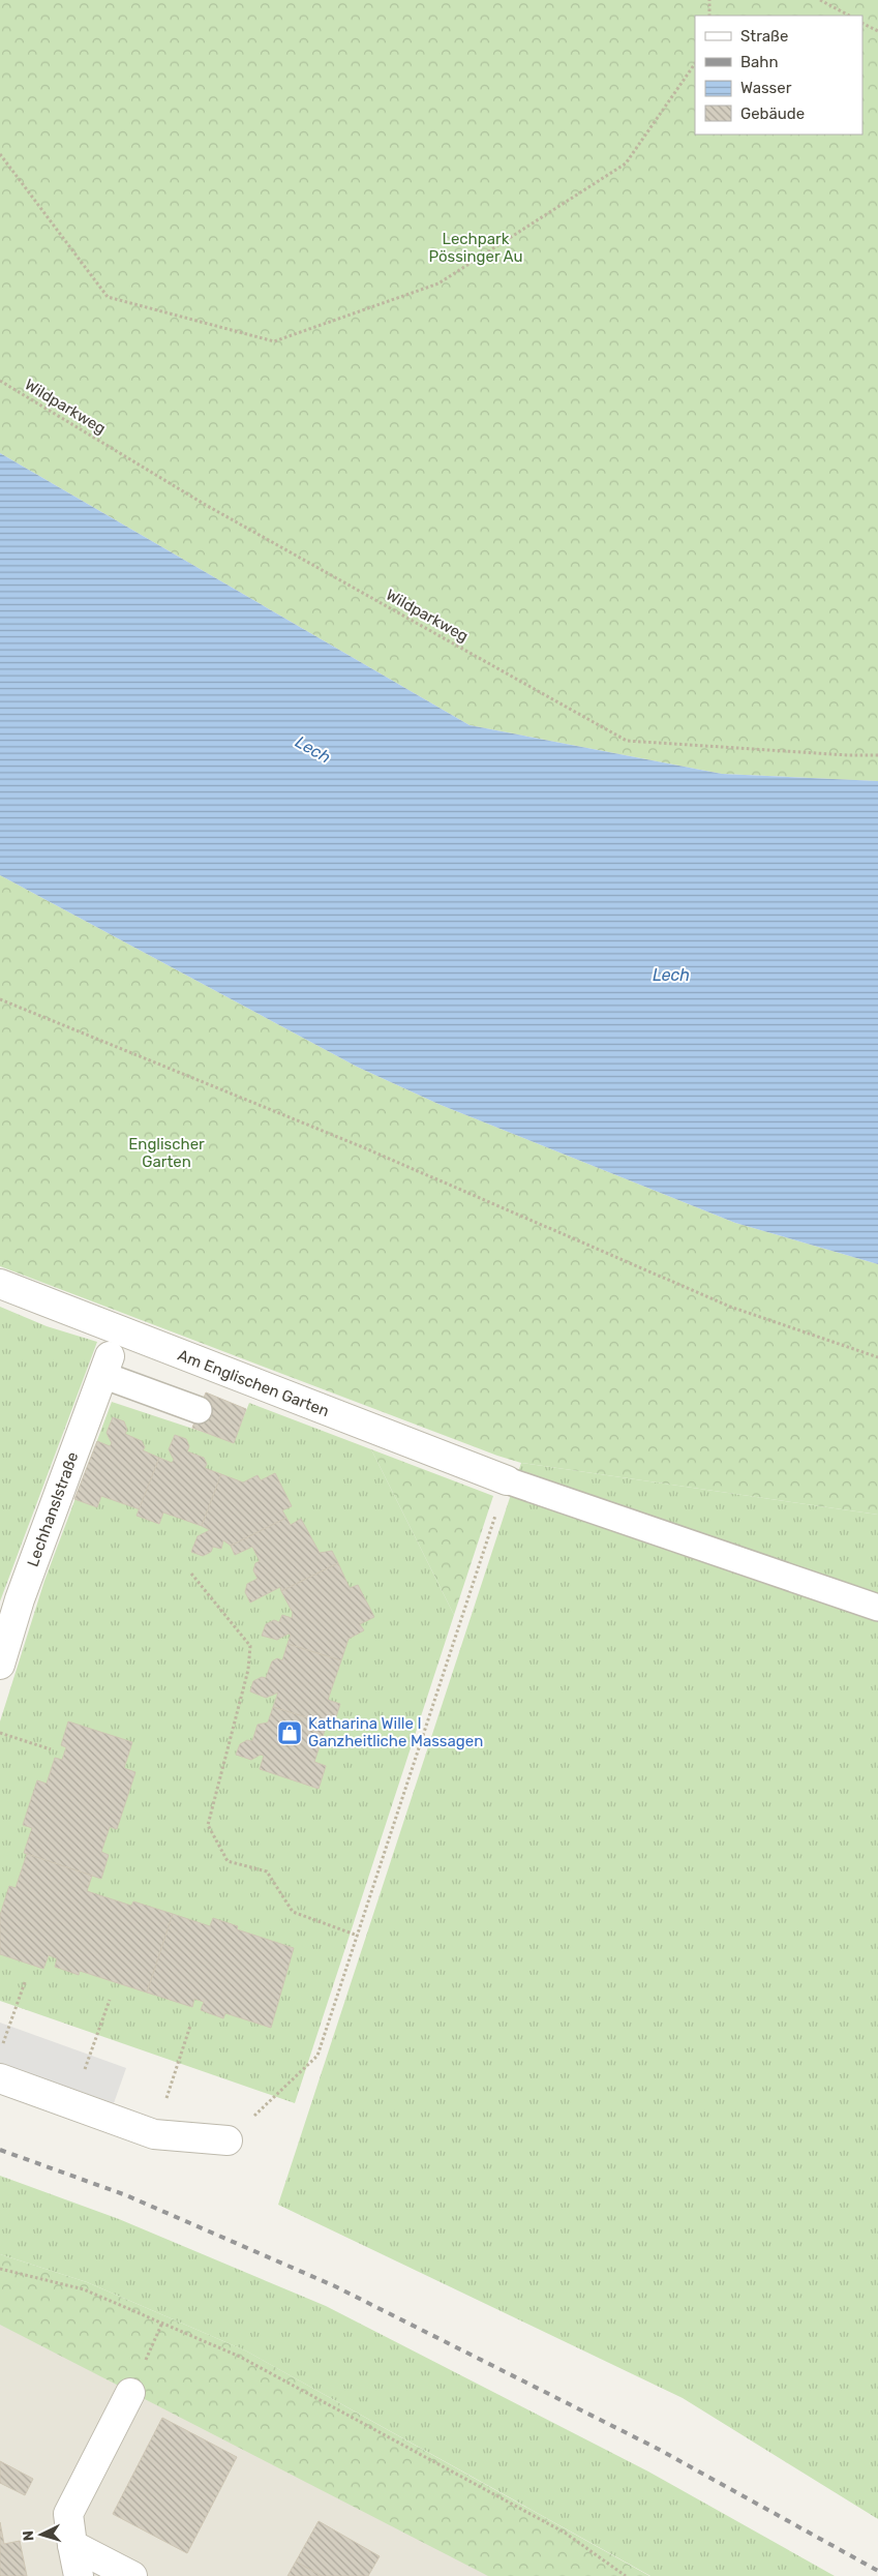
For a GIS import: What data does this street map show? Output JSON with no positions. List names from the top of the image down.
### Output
{
  "streets": {
    "street": ["Am Englischen Garten", "Lechhanslstraße"],
    "path": ["Wildparkweg"]
  },
  "water": ["Lech"],
  "parks": ["Lechpark Pössinger Au", "Englischer Garten"],
  "places": {
    "shop": ["Katharina Wille I Ganzheitliche Massagen"]
  },
  "legend": [
    "Straße",
    "Bahn",
    "Wasser",
    "Gebäude"
  ],
  "north": "left"
}
